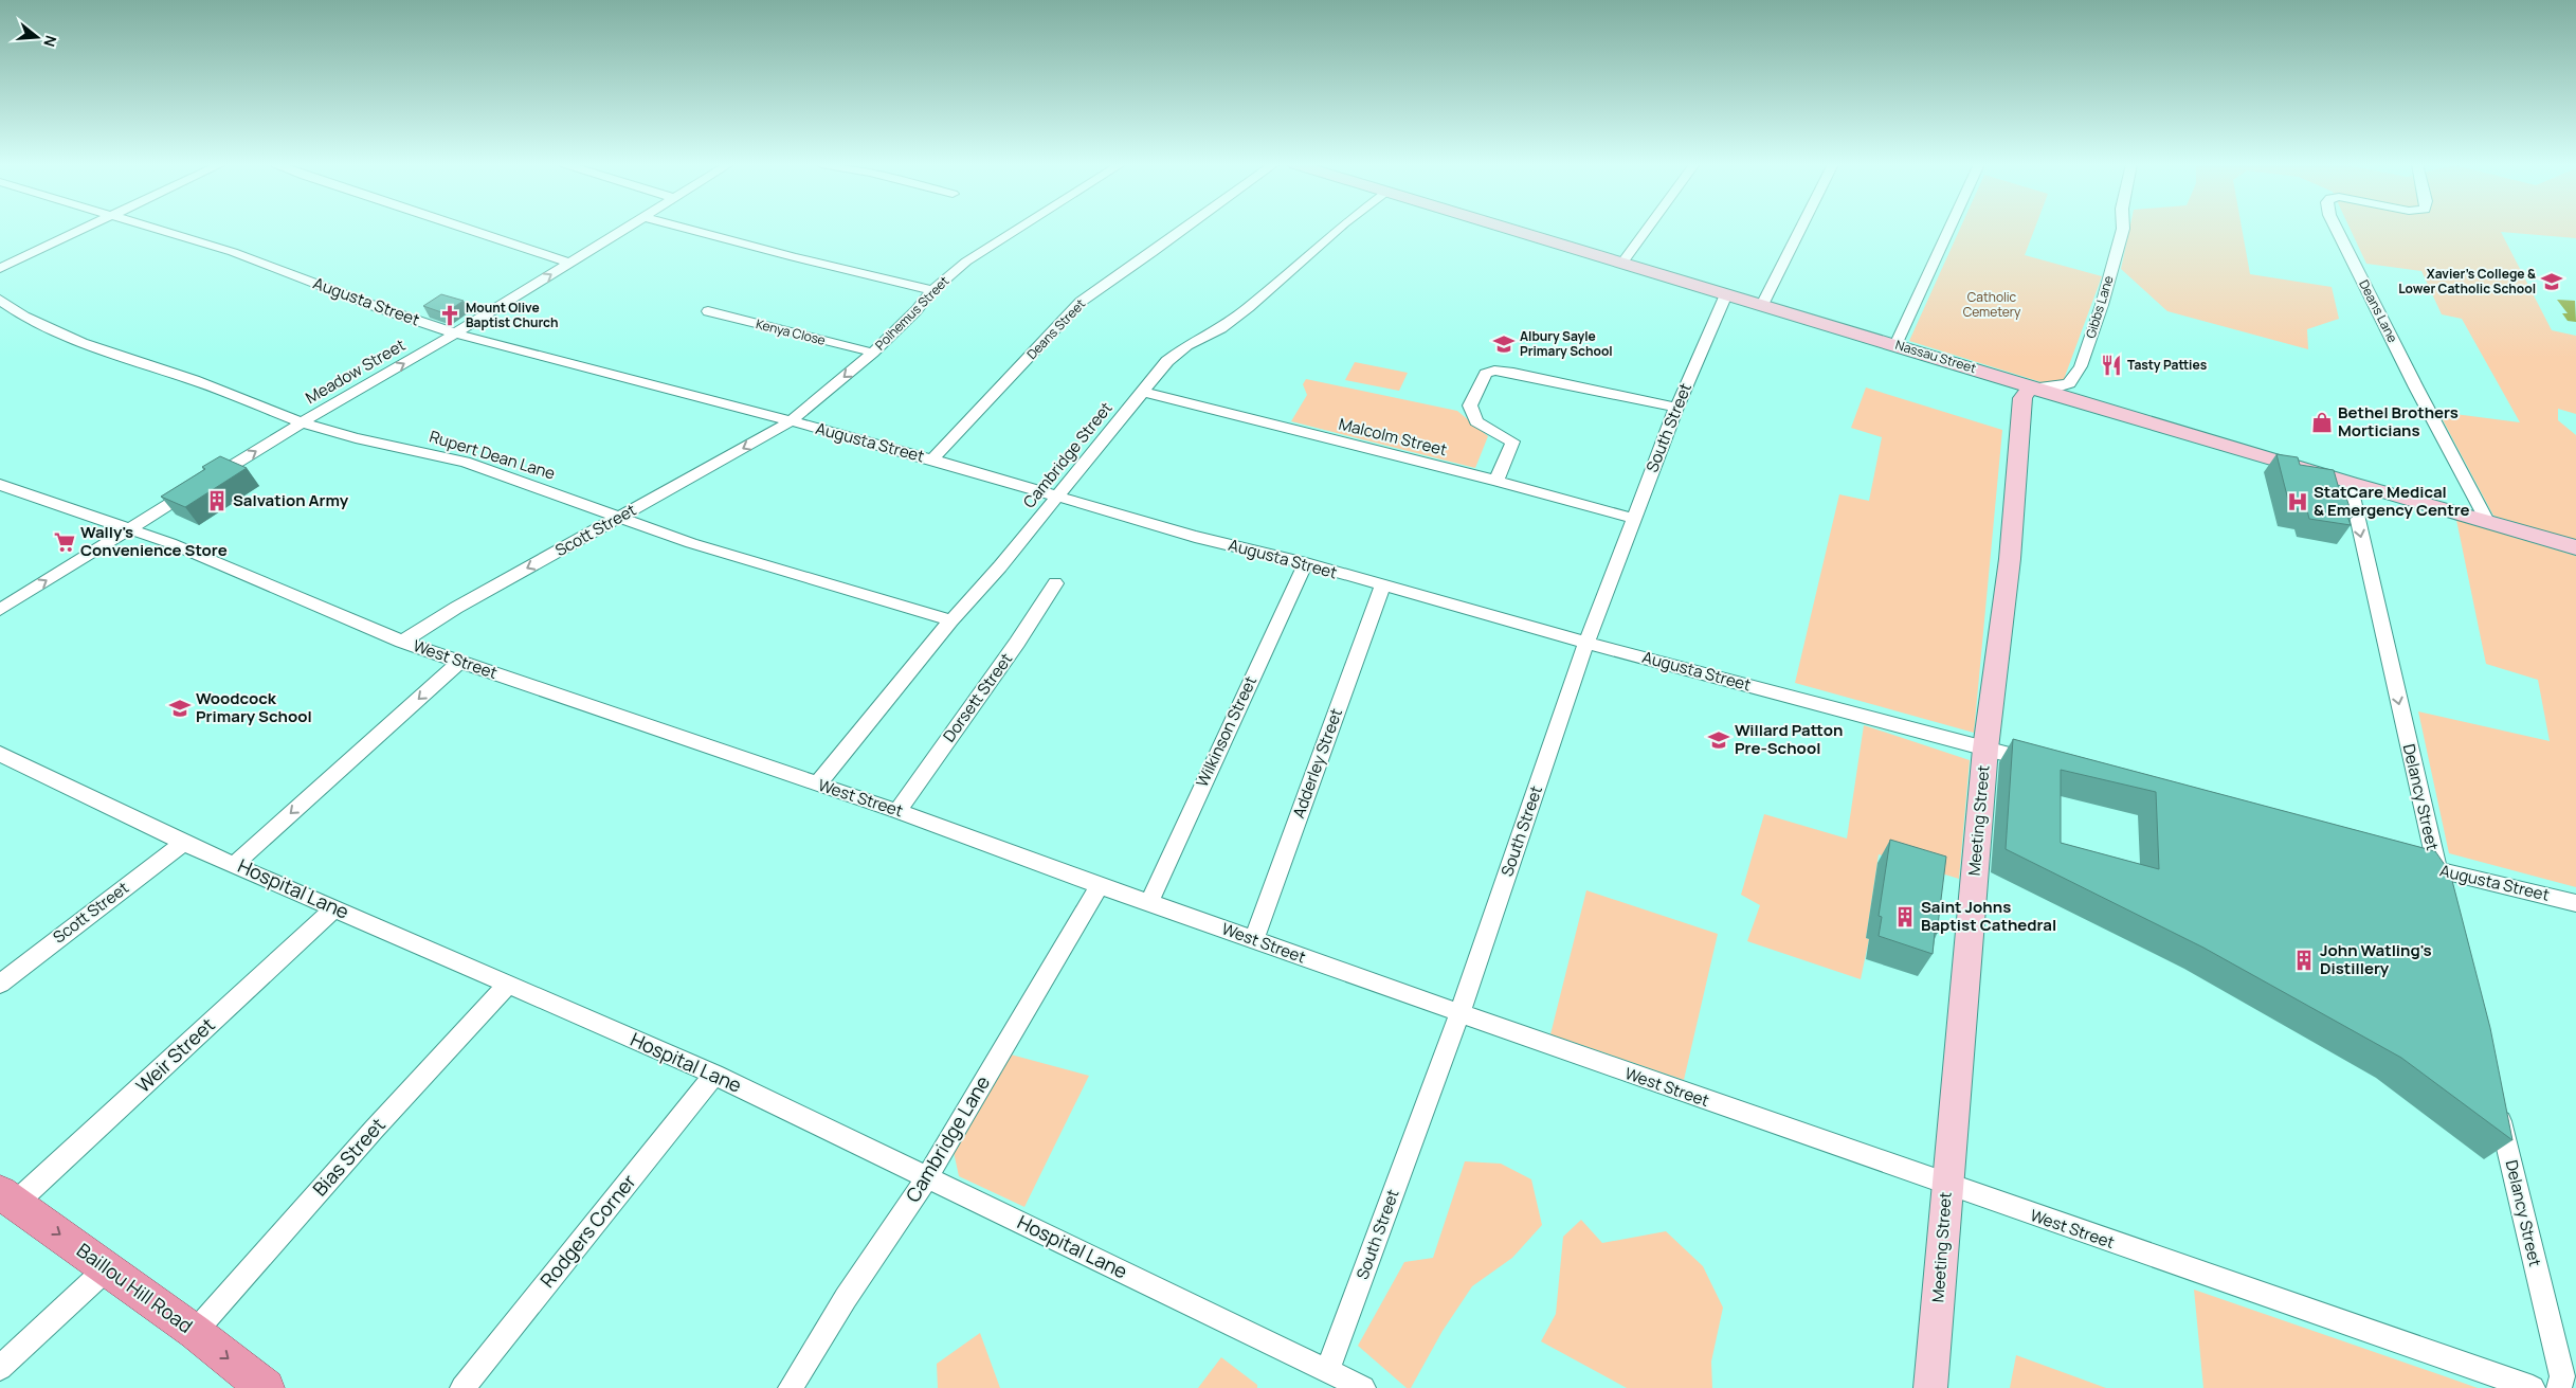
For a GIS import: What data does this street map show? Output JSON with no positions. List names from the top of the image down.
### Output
{
  "streets": {
    "main road": ["Nassau Street", "Meeting Street", "Baillou Hill Road"],
    "street": [
      "Augusta Street",
      "Gibbs Lane",
      "Deans Lane",
      "Polhemus Street",
      "Deans Street",
      "Kenya Close",
      "Meadow Street",
      "South Street",
      "Malcolm Street",
      "Rupert Dean Lane",
      "Cambridge Street",
      "Scott Street",
      "West Street",
      "Dorsett Street",
      "Wilkinson Street",
      "Adderley Street",
      "Delancy Street",
      "Hospital Lane",
      "Weir Street",
      "Cambridge Lane",
      "Bias Street",
      "Rodgers Corner"
    ]
  },
  "crossings": [
    ["Augusta Street", "Polhemus Street"],
    ["Augusta Street", "Deans Street"],
    ["Augusta Street", "Meadow Street"],
    ["Augusta Street", "South Street"],
    ["Augusta Street", "Cambridge Street"],
    ["Augusta Street", "Scott Street"],
    ["Augusta Street", "Wilkinson Street"],
    ["Augusta Street", "Adderley Street"],
    ["Augusta Street", "Delancy Street"],
    ["Augusta Street", "Meeting Street"],
    ["Gibbs Lane", "Nassau Street"],
    ["Gibbs Lane", "Meeting Street"],
    ["Deans Lane", "Nassau Street"],
    ["Polhemus Street", "Kenya Close"],
    ["Polhemus Street", "Scott Street"],
    ["Nassau Street", "South Street"],
    ["Nassau Street", "Delancy Street"],
    ["Nassau Street", "Meeting Street"],
    ["Meadow Street", "Rupert Dean Lane"],
    ["Meadow Street", "West Street"],
    ["South Street", "Malcolm Street"],
    ["South Street", "West Street"],
    ["South Street", "Hospital Lane"],
    ["Malcolm Street", "Cambridge Street"],
    ["Rupert Dean Lane", "Cambridge Street"],
    ["Rupert Dean Lane", "Scott Street"],
    ["Cambridge Street", "West Street"],
    ["Scott Street", "West Street"],
    ["Scott Street", "Hospital Lane"],
    ["West Street", "Dorsett Street"],
    ["West Street", "Wilkinson Street"],
    ["West Street", "Adderley Street"],
    ["West Street", "Meeting Street"],
    ["West Street", "Cambridge Lane"],
    ["Hospital Lane", "Weir Street"],
    ["Hospital Lane", "Cambridge Lane"],
    ["Hospital Lane", "Bias Street"],
    ["Hospital Lane", "Rodgers Corner"],
    ["Weir Street", "Baillou Hill Road"],
    ["Bias Street", "Baillou Hill Road"]
  ],
  "one_way": [
    "Polhemus Street",
    "Meadow Street",
    "Scott Street",
    "Delancy Street",
    "Baillou Hill Road"
  ],
  "parks": ["Catholic Cemetery"],
  "places": {
    "school or university": [
      "Xavier's College & Lower Catholic School",
      "Albury Sayle Primary School",
      "Woodcock Primary School",
      "Willard Patton Pre-School"
    ],
    "church": ["Mount Olive Baptist Church"],
    "restaurant": ["Tasty Patties"],
    "shop": ["Bethel Brothers Morticians"],
    "building": ["Salvation Army", "Saint Johns Baptist Cathedral", "John Watling's Distillery"],
    "hospital": ["StatCare Medical & Emergency Centre"],
    "supermarket": ["Wally's Convenience Store"]
  },
  "north": "right"
}
